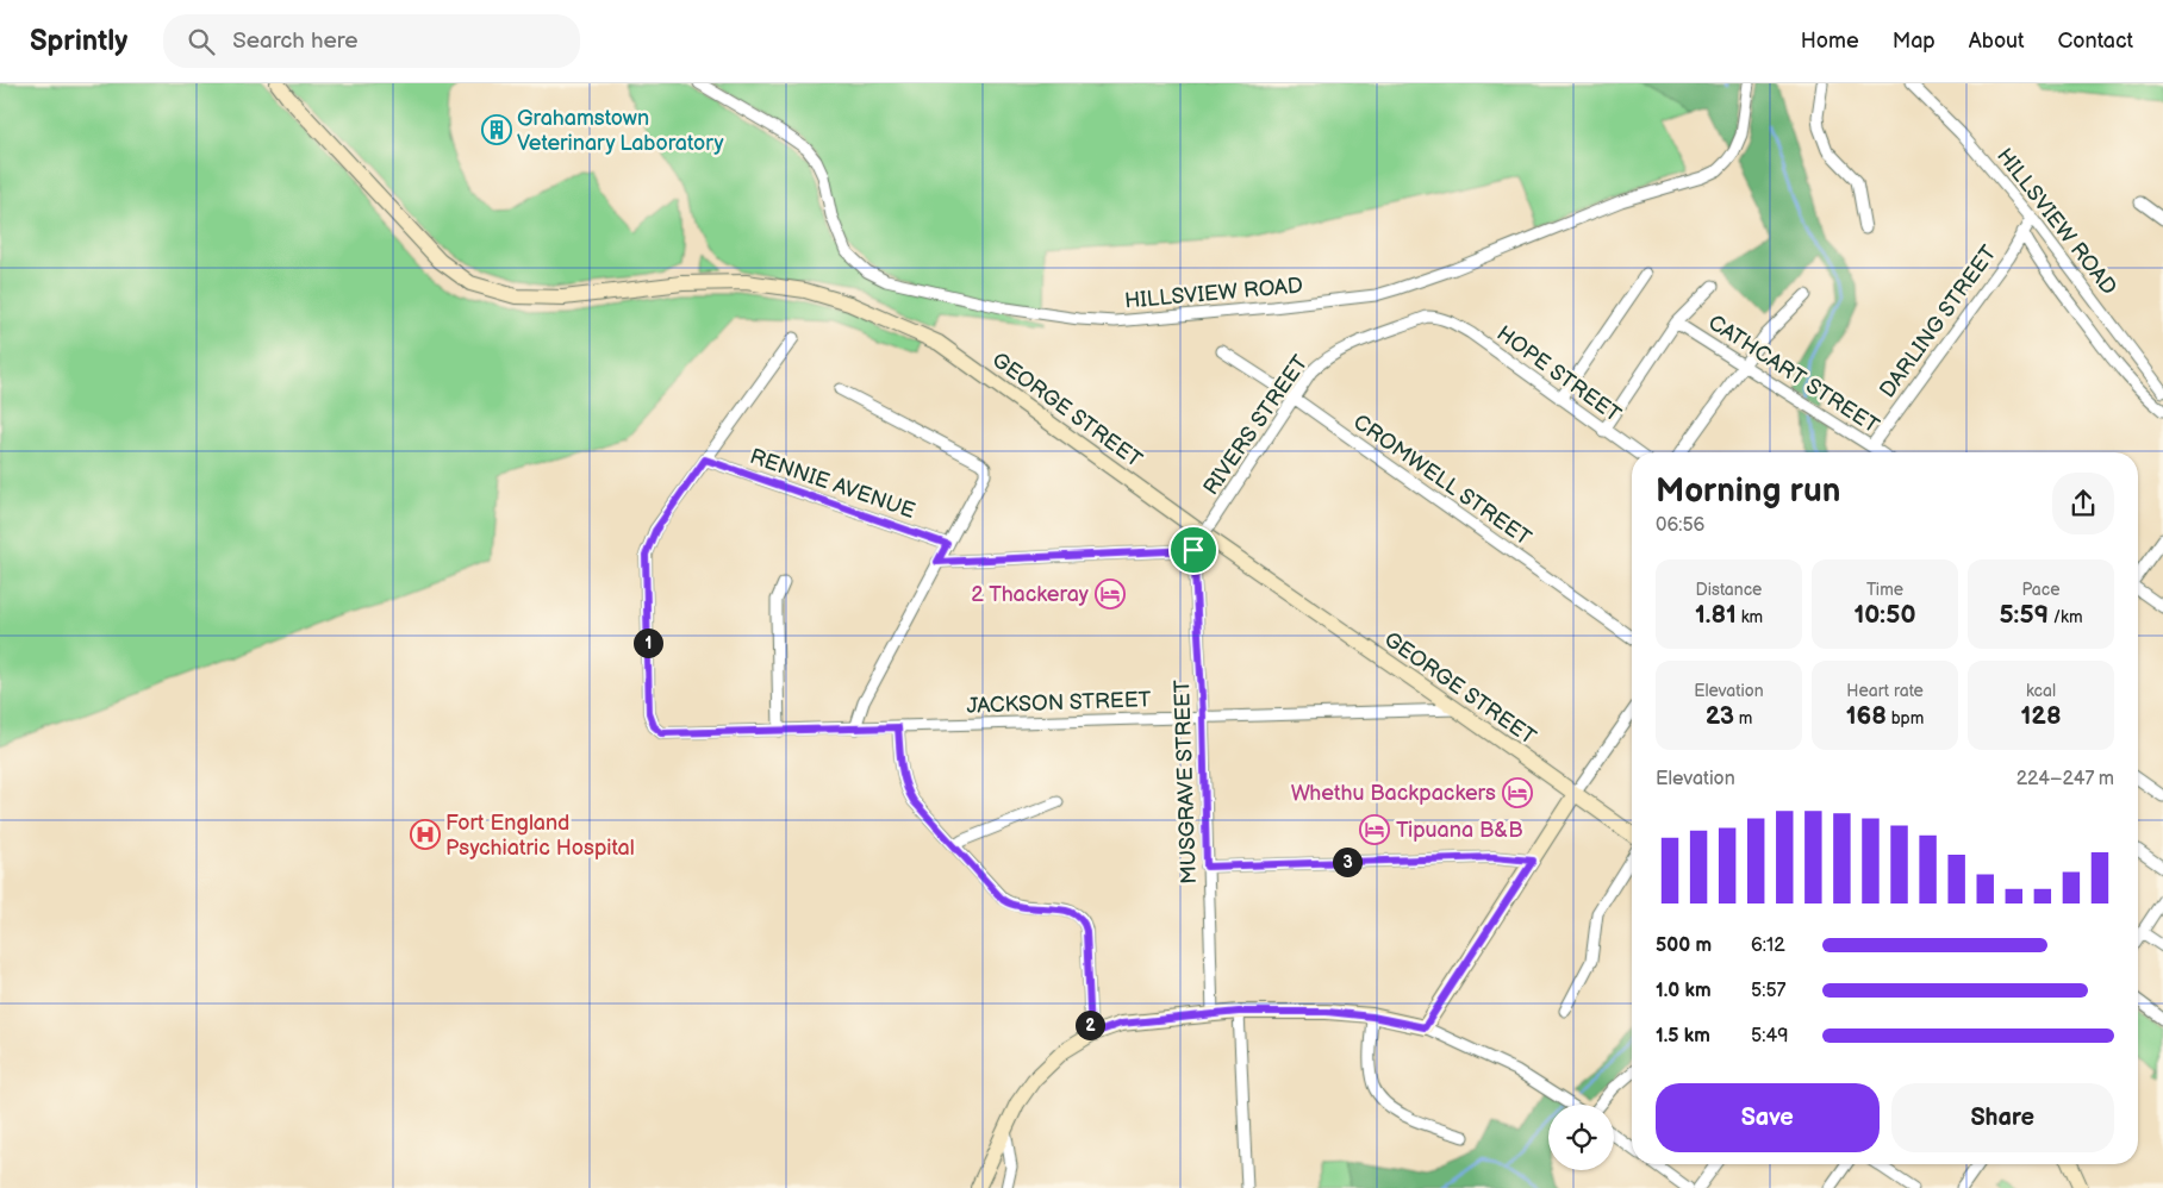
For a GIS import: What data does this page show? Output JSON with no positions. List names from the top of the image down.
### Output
{
  "streets": {
    "main road": ["GEORGE STREET"],
    "street": [
      "HILLSVIEW ROAD",
      "DARLING STREET",
      "HOPE STREET",
      "CATHCART STREET",
      "RIVERS STREET",
      "CROMWELL STREET",
      "RENNIE AVENUE",
      "JACKSON STREET",
      "MUSGRAVE STREET"
    ]
  },
  "crossings": [
    ["HILLSVIEW ROAD", "DARLING STREET"],
    ["DARLING STREET", "CATHCART STREET"],
    ["HOPE STREET", "RIVERS STREET"],
    ["GEORGE STREET", "RIVERS STREET"],
    ["GEORGE STREET", "JACKSON STREET"],
    ["RIVERS STREET", "CROMWELL STREET"],
    ["RIVERS STREET", "MUSGRAVE STREET"],
    ["RENNIE AVENUE", "JACKSON STREET"],
    ["JACKSON STREET", "MUSGRAVE STREET"]
  ],
  "places": {
    "building": ["Grahamstown Veterinary Laboratory"],
    "hotel": ["2 Thackeray", "Whethu Backpackers", "Tipuana B&B"],
    "hospital": ["Fort England Psychiatric Hospital"]
  },
  "page": {
    "header": "Sprintly",
    "search": "Search here",
    "nav": [
      "Home",
      "Map",
      "About",
      "Contact"
    ],
    "heading": ["Morning run", "06:56"],
    "stats": [
      ["Distance", "1.81 km"],
      ["Time", "10:50"],
      ["Pace", "5:59 /km"],
      ["Elevation", "23 m"],
      ["Heart rate", "168 bpm"],
      ["kcal", "128"]
    ],
    "pins": ["1", "3", "2"],
    "chart": ["Elevation", "224–247 m"],
    "list": [
      {
        "name": "500 m",
        "note": "6:12"
      },
      {
        "name": "1.0 km",
        "note": "5:57"
      },
      {
        "name": "1.5 km",
        "note": "5:49"
      }
    ],
    "buttons": ["Save", "Share"]
  }
}
